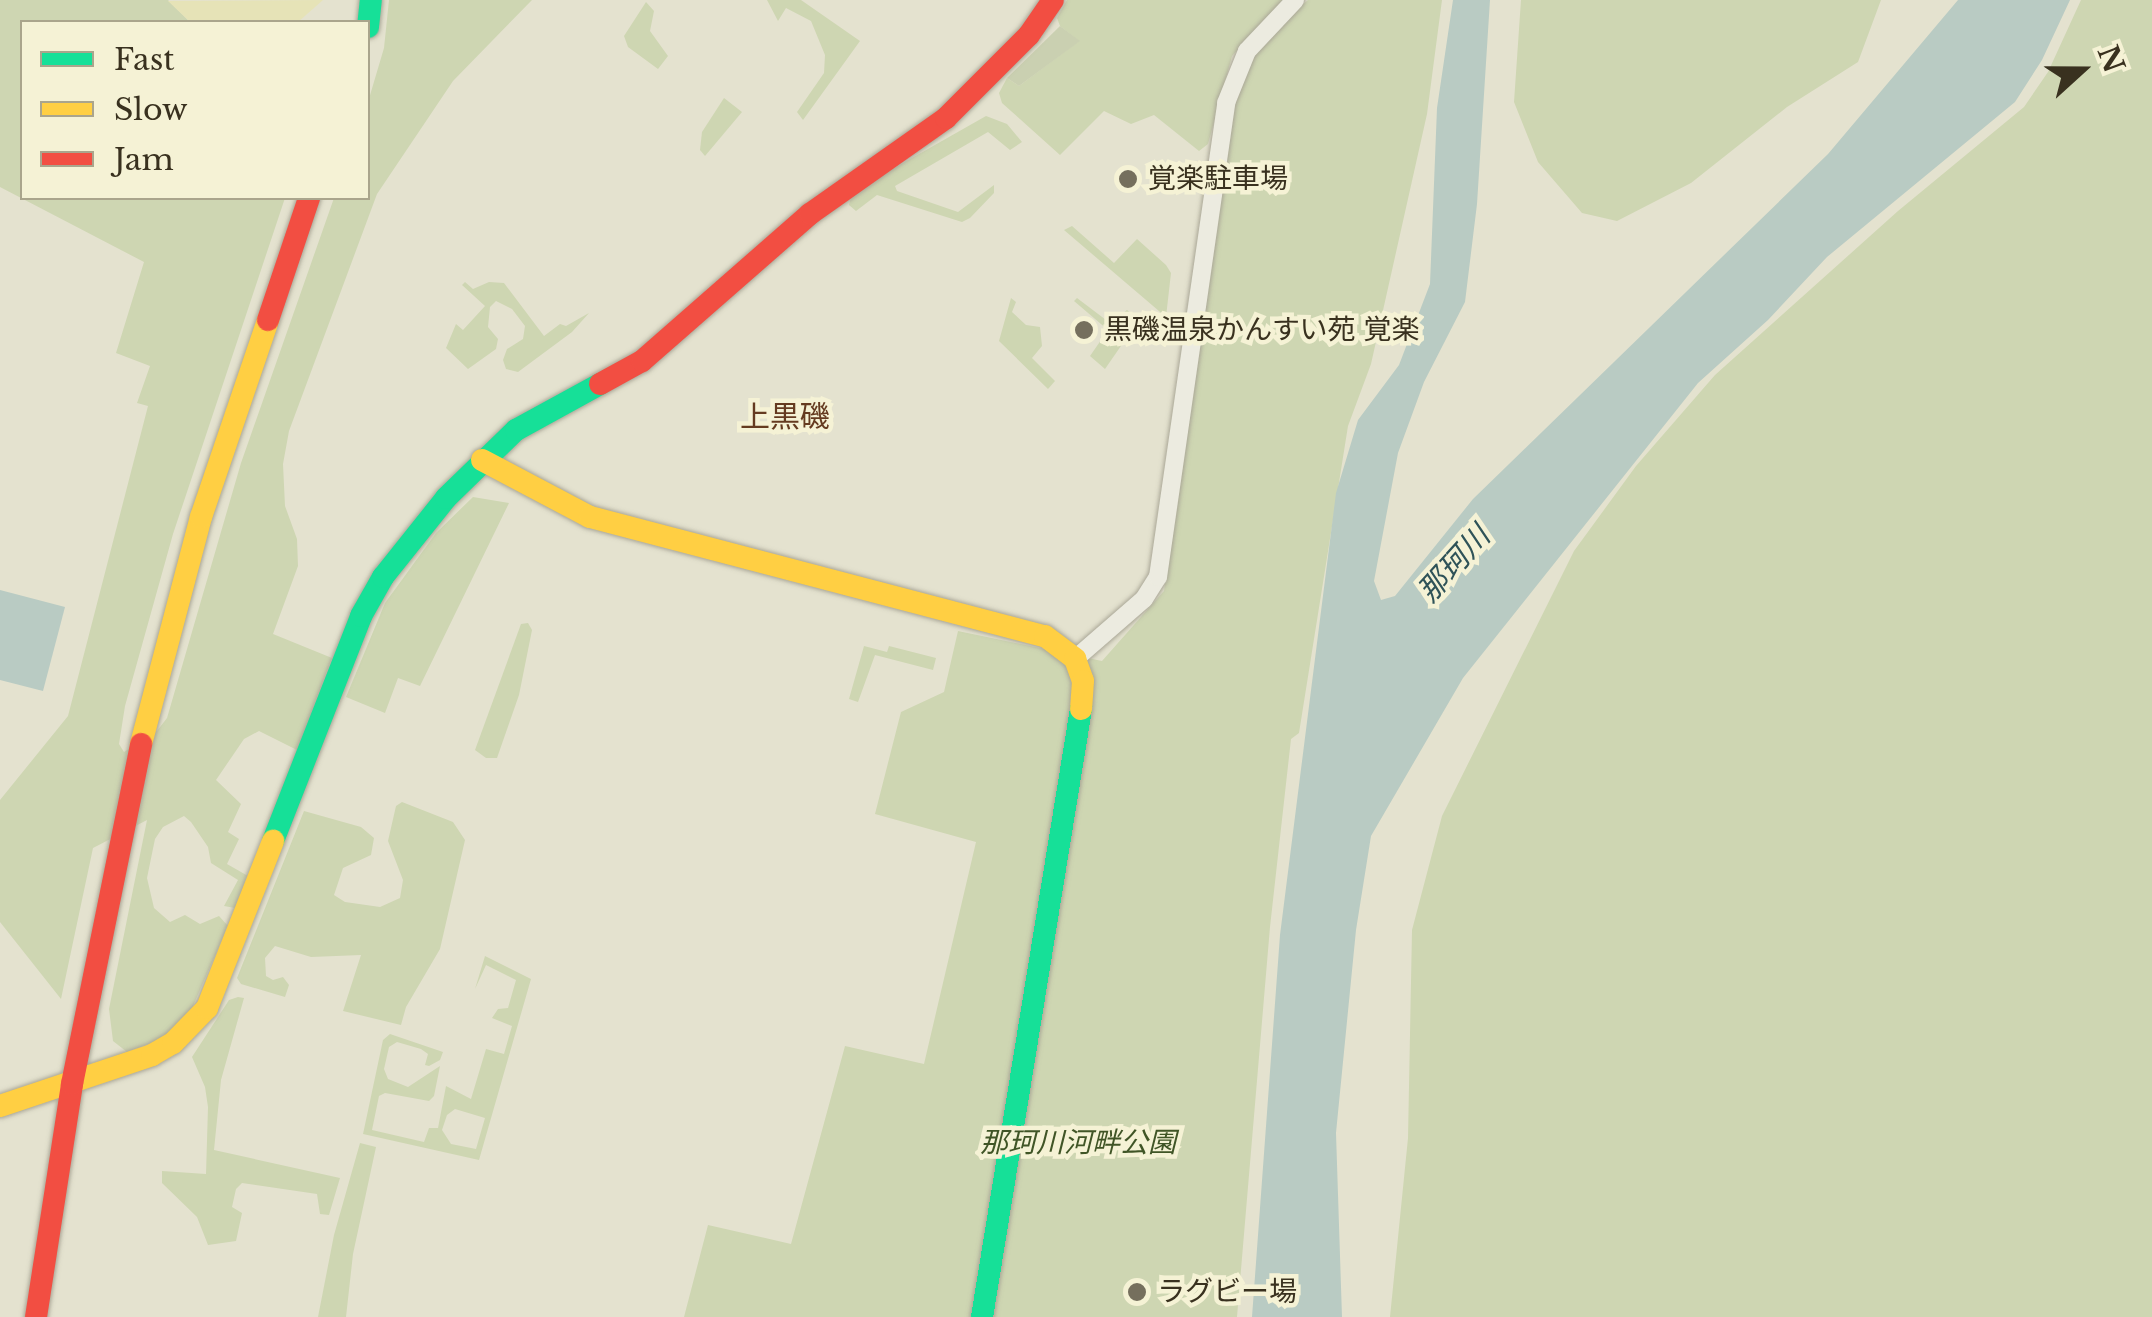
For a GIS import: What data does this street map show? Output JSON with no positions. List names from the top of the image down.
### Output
{
  "districts": ["上黒磯"],
  "water": ["那珂川"],
  "parks": ["那珂川河畔公園"],
  "places": ["覚楽駐車場", "黒磯温泉かんすい苑 覚楽", "ラグビー場"],
  "legend": ["Fast", "Slow", "Jam"],
  "north": "right"
}
